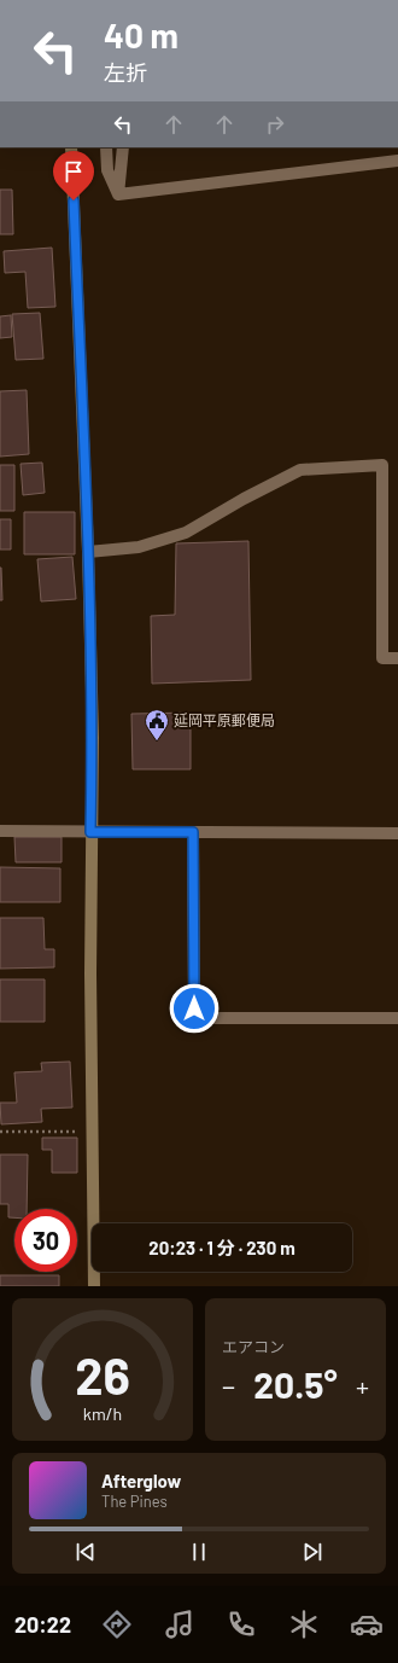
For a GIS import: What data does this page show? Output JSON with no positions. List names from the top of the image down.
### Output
{
  "places": {
    "public building": ["延岡平原郵便局"]
  },
  "page": {
    "turn": ["40 m", "左折"],
    "limit": "30",
    "trip": "20:23 · 1 分 · 230 m",
    "tile": "エアコン",
    "heat": ["−", "20.5°", "+"],
    "song": ["Afterglow", "The Pines"],
    "tabs": "20:22",
    "gauge": ["26", "km/h"]
  }
}
